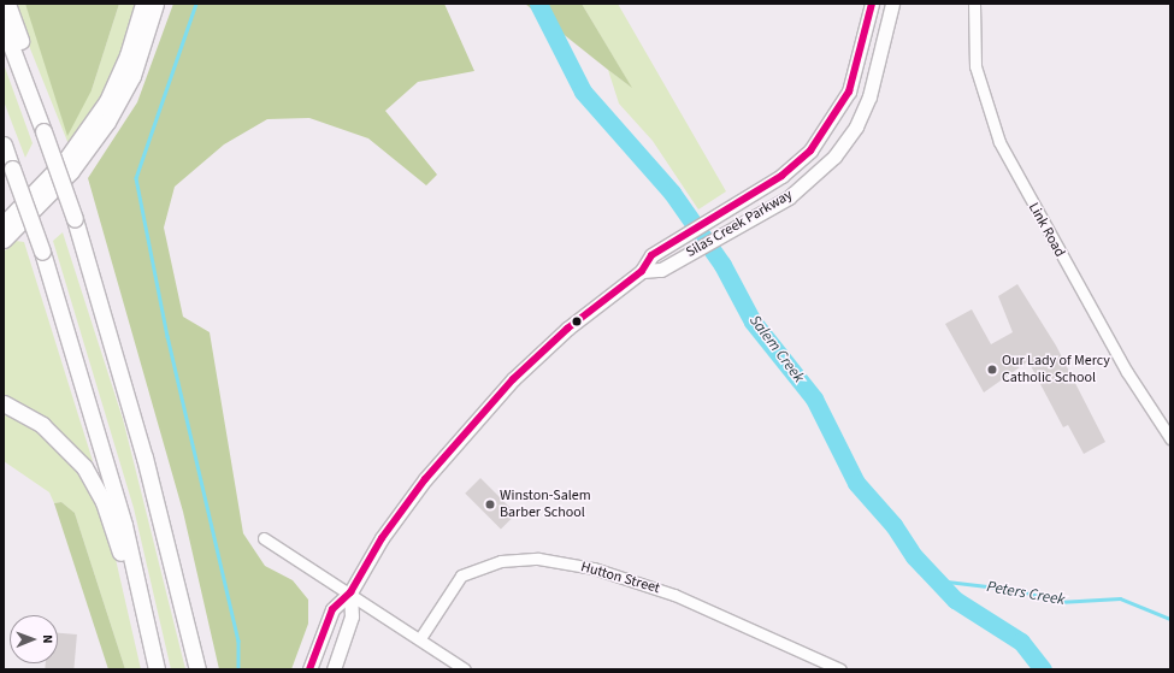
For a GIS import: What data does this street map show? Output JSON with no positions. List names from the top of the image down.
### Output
{
  "streets": {
    "main road": ["Silas Creek Parkway"],
    "street": ["Link Road", "Hutton Street"]
  },
  "water": ["Salem Creek", "Peters Creek"],
  "places": ["Our Lady of Mercy Catholic School", "Winston-Salem Barber School"],
  "north": "right"
}
